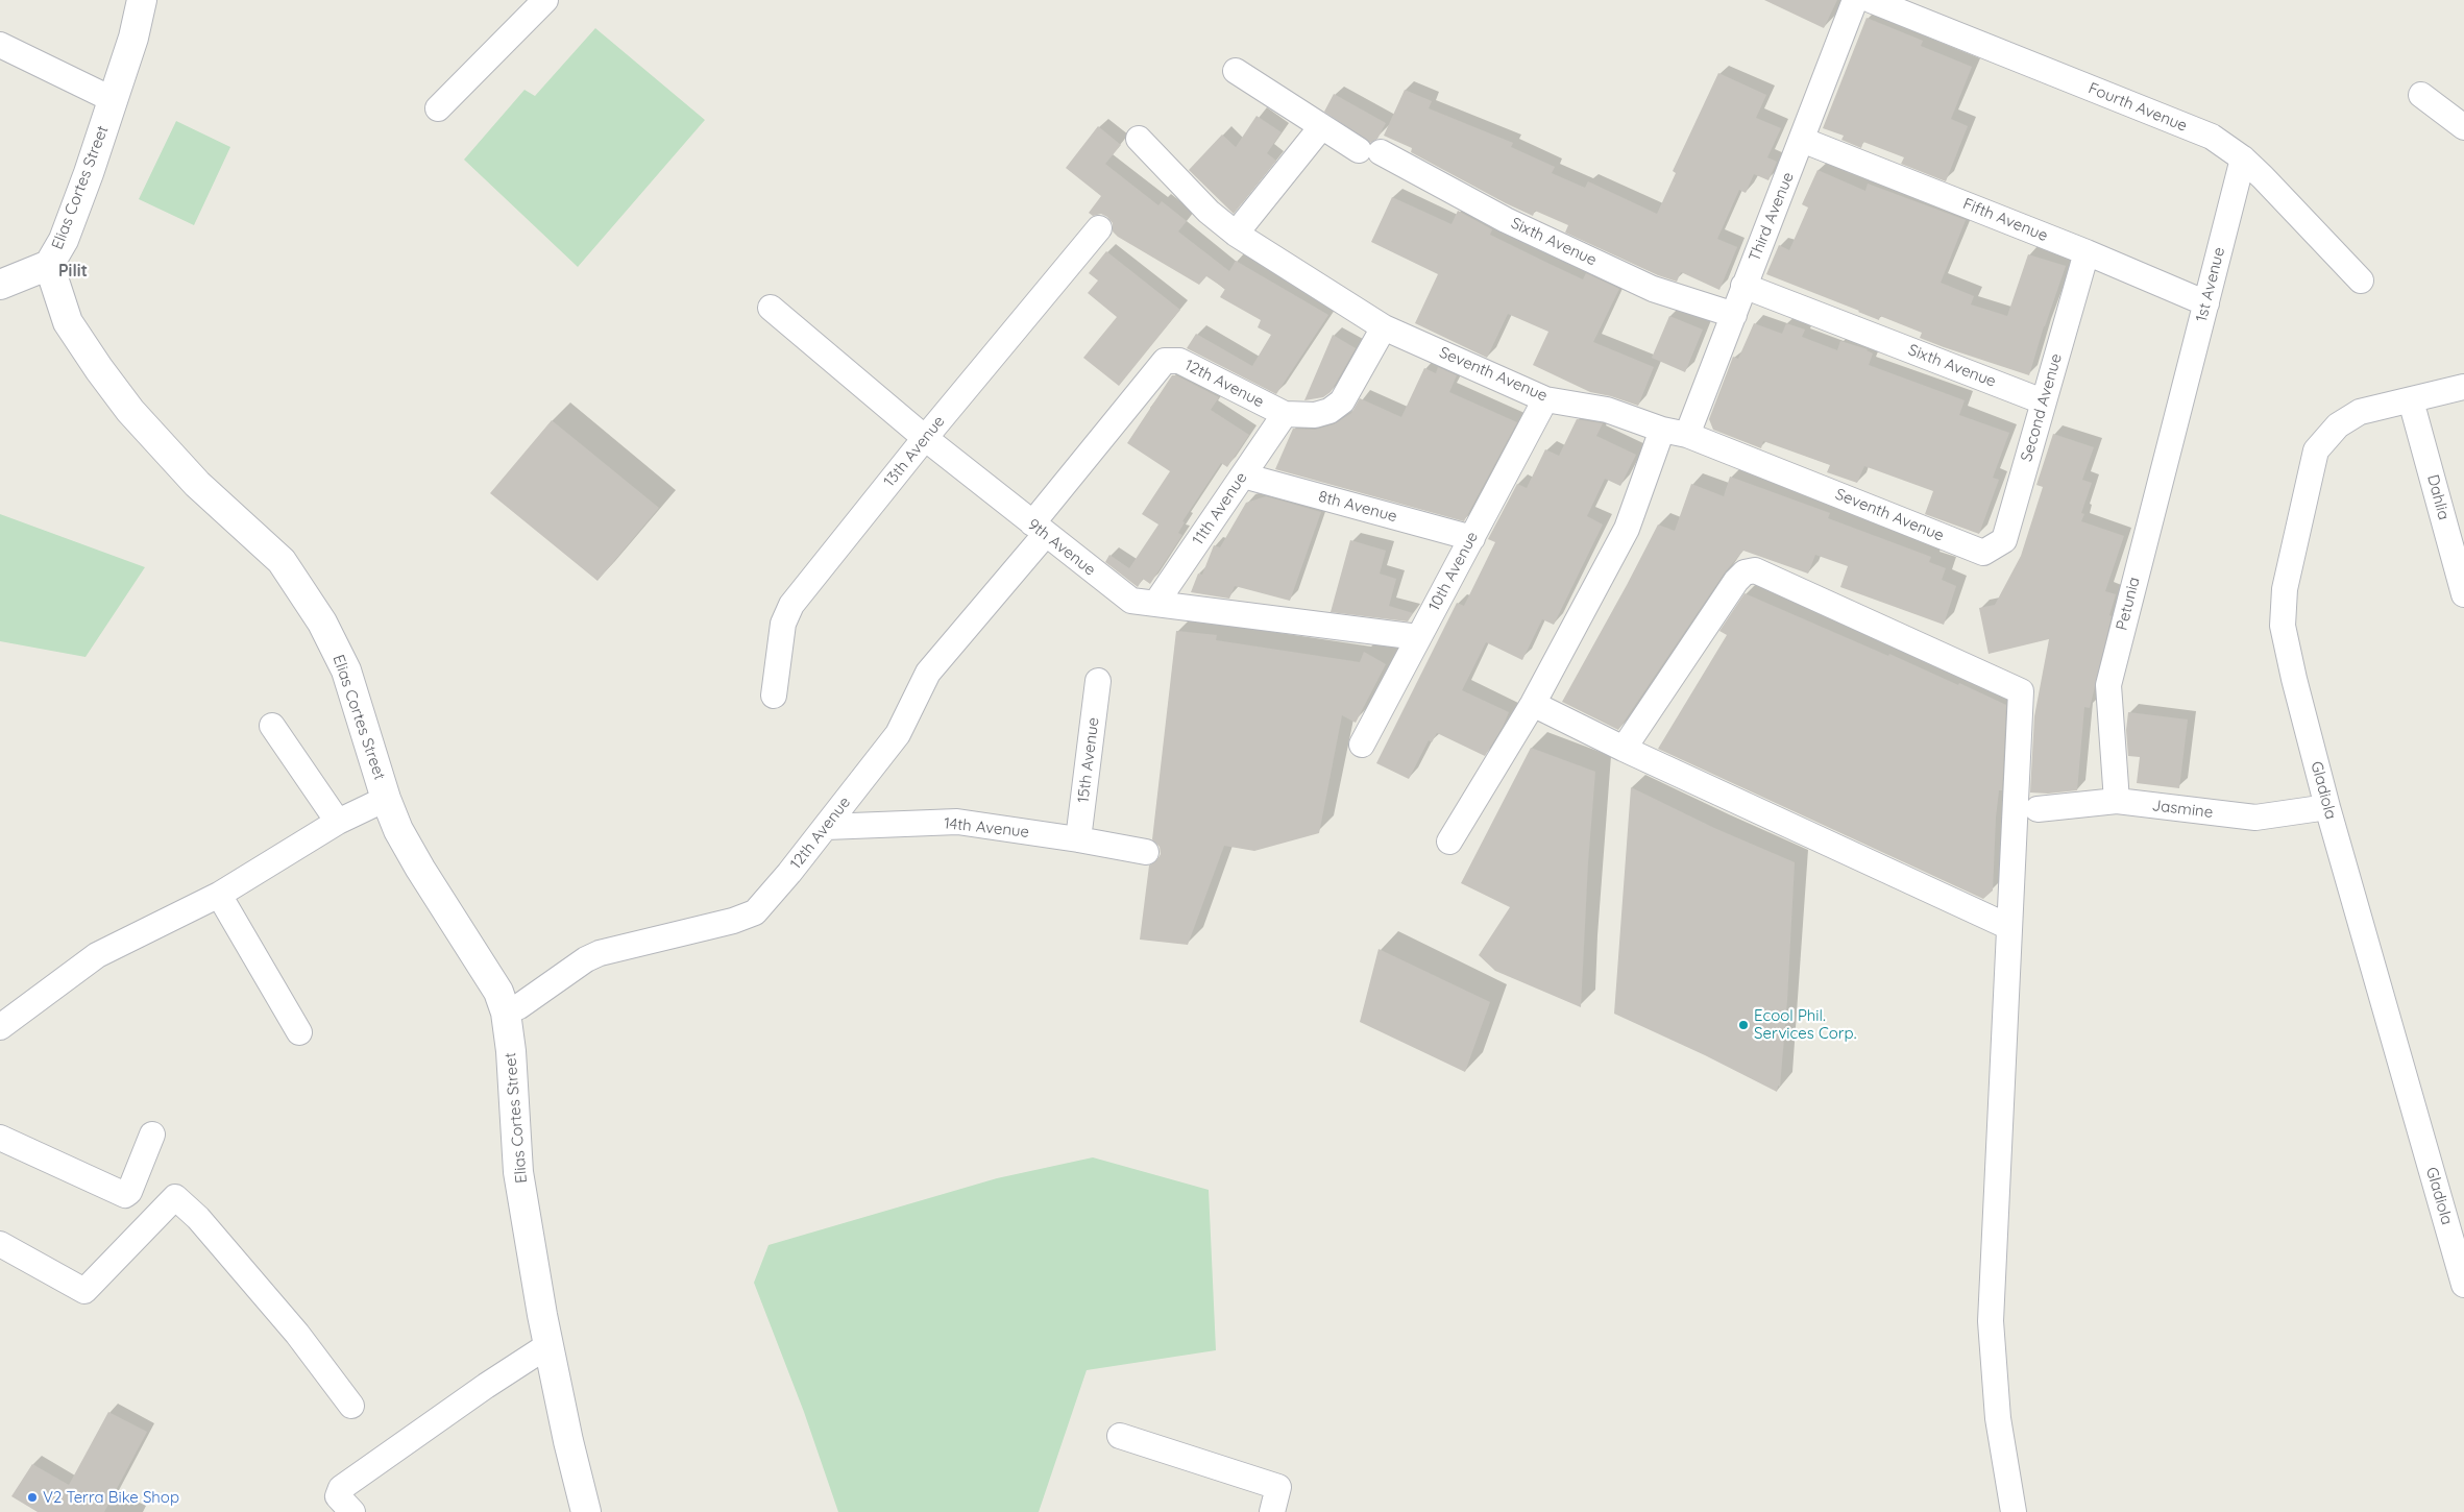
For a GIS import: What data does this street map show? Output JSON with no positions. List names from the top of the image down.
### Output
{
  "streets": {
    "street": [
      "Fourth Avenue",
      "Elias Cortes Street",
      "Third Avenue",
      "Fifth Avenue",
      "Sixth Avenue",
      "1st Avenue",
      "Seventh Avenue",
      "12th Avenue",
      "Second Avenue",
      "13th Avenue",
      "Dahlia",
      "8th Avenue",
      "11th Avenue",
      "9th Avenue",
      "10th Avenue",
      "Petunia",
      "15th Avenue",
      "Gladiola",
      "Jasmine",
      "14th Avenue"
    ]
  },
  "crossings": [
    ["Fourth Avenue", "1st Avenue"],
    ["Elias Cortes Street", "12th Avenue"],
    ["Third Avenue", "Fifth Avenue"],
    ["Third Avenue", "Sixth Avenue"],
    ["Third Avenue", "Seventh Avenue"],
    ["Fifth Avenue", "1st Avenue"],
    ["Fifth Avenue", "Second Avenue"],
    ["Sixth Avenue", "Second Avenue"],
    ["1st Avenue", "Petunia"],
    ["Seventh Avenue", "12th Avenue"],
    ["Seventh Avenue", "Second Avenue"],
    ["Seventh Avenue", "10th Avenue"],
    ["12th Avenue", "11th Avenue"],
    ["12th Avenue", "9th Avenue"],
    ["12th Avenue", "14th Avenue"],
    ["13th Avenue", "9th Avenue"],
    ["Dahlia", "Gladiola"],
    ["8th Avenue", "11th Avenue"],
    ["8th Avenue", "10th Avenue"],
    ["11th Avenue", "9th Avenue"],
    ["9th Avenue", "10th Avenue"],
    ["Petunia", "Jasmine"],
    ["15th Avenue", "14th Avenue"],
    ["Gladiola", "Jasmine"]
  ],
  "districts": ["Pilit"],
  "places": ["Ecool Phil. Services Corp.", "V2 Terra Bike Shop"]
}
